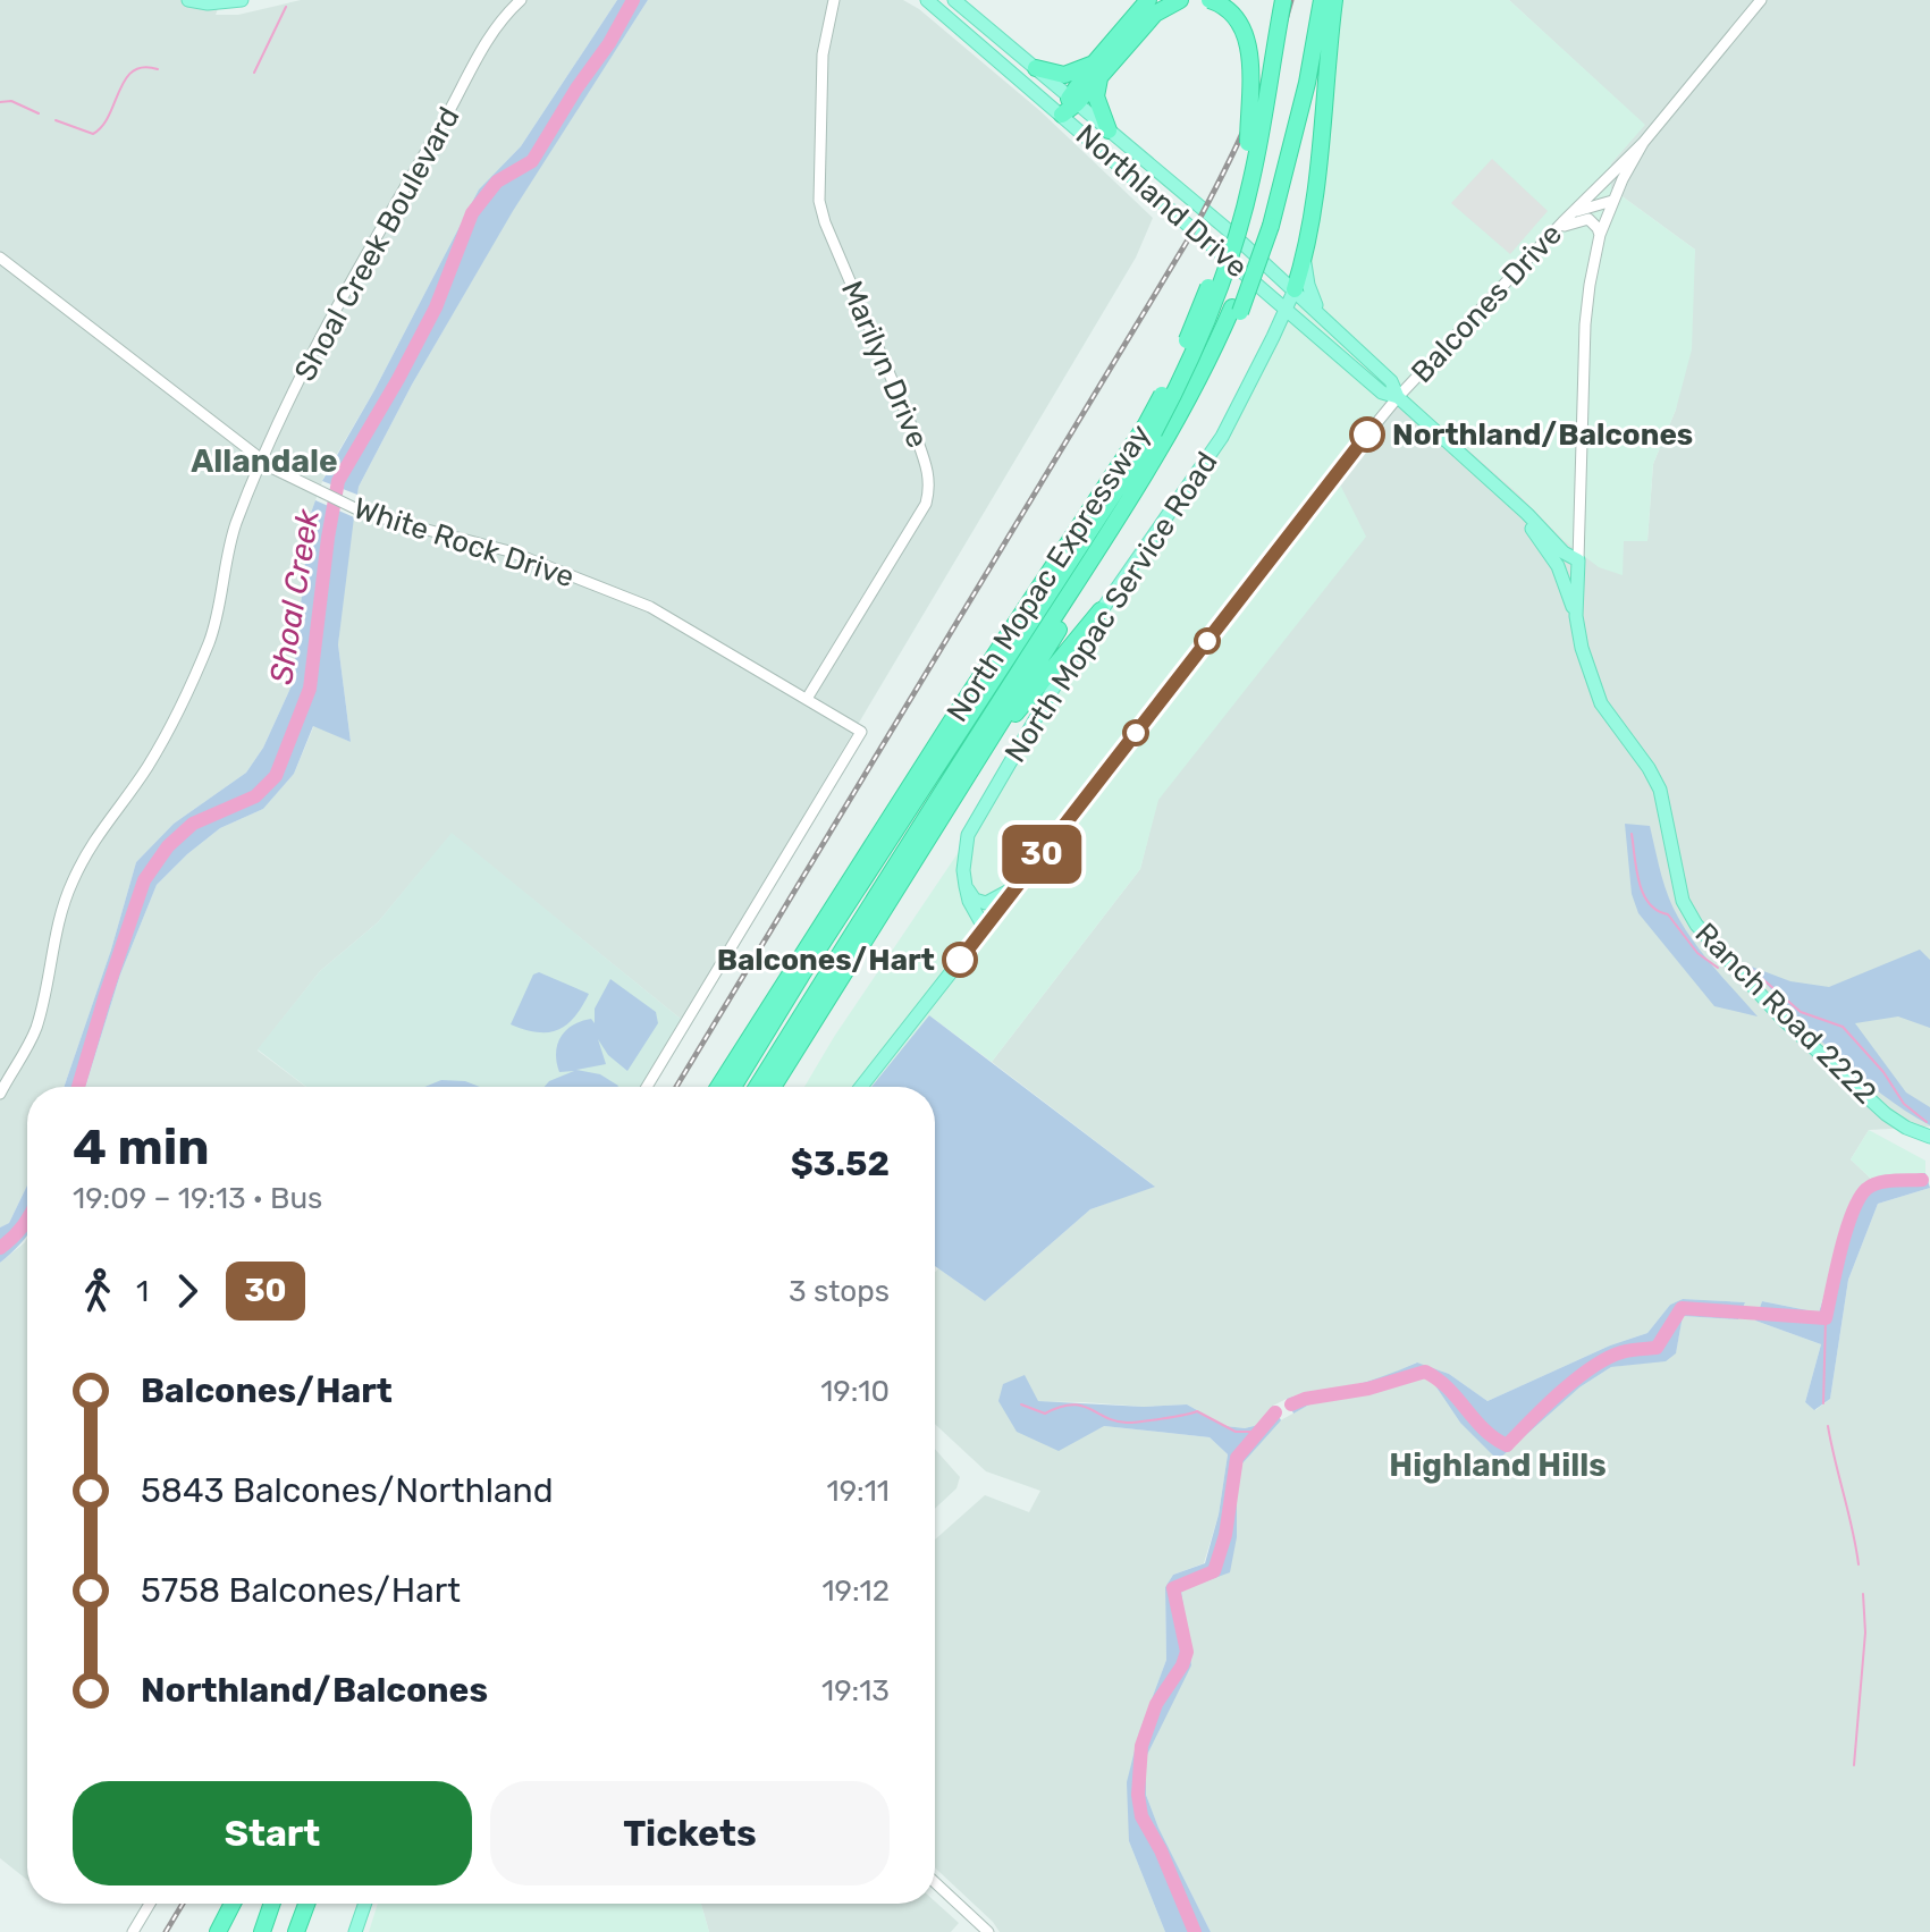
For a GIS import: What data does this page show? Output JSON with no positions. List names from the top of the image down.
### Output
{
  "streets": {
    "highway": ["North Mopac Expressway"],
    "main road": [
      "Northland Drive",
      "Balcones Drive",
      "North Mopac Service Road",
      "Ranch Road 2222"
    ],
    "street": ["Shoal Creek Boulevard", "Marilyn Drive", "White Rock Drive"]
  },
  "crossings": [
    ["Northland Drive", "Balcones Drive"],
    ["Northland Drive", "North Mopac Service Road"],
    ["Northland Drive", "Ranch Road 2222"],
    ["Shoal Creek Boulevard", "White Rock Drive"],
    ["Balcones Drive", "North Mopac Service Road"],
    ["Marilyn Drive", "White Rock Drive"]
  ],
  "districts": ["Allandale", "Highland Hills"],
  "water": ["Shoal Creek"],
  "places": ["Northland/Balcones", "Balcones/Hart"],
  "lines": ["bus line 30"],
  "page": {
    "on_map": "30",
    "heading": ["4 min", "19:09 – 19:13 · Bus", "$3.52"],
    "legs": ["1", "30", "3 stops"],
    "list": [
      {
        "name": "Balcones/Hart",
        "value": "19:10"
      },
      {
        "name": "5843 Balcones/Northland",
        "value": "19:11"
      },
      {
        "name": "5758 Balcones/Hart",
        "value": "19:12"
      },
      {
        "name": "Northland/Balcones",
        "value": "19:13"
      }
    ],
    "buttons": ["Start", "Tickets"]
  }
}
